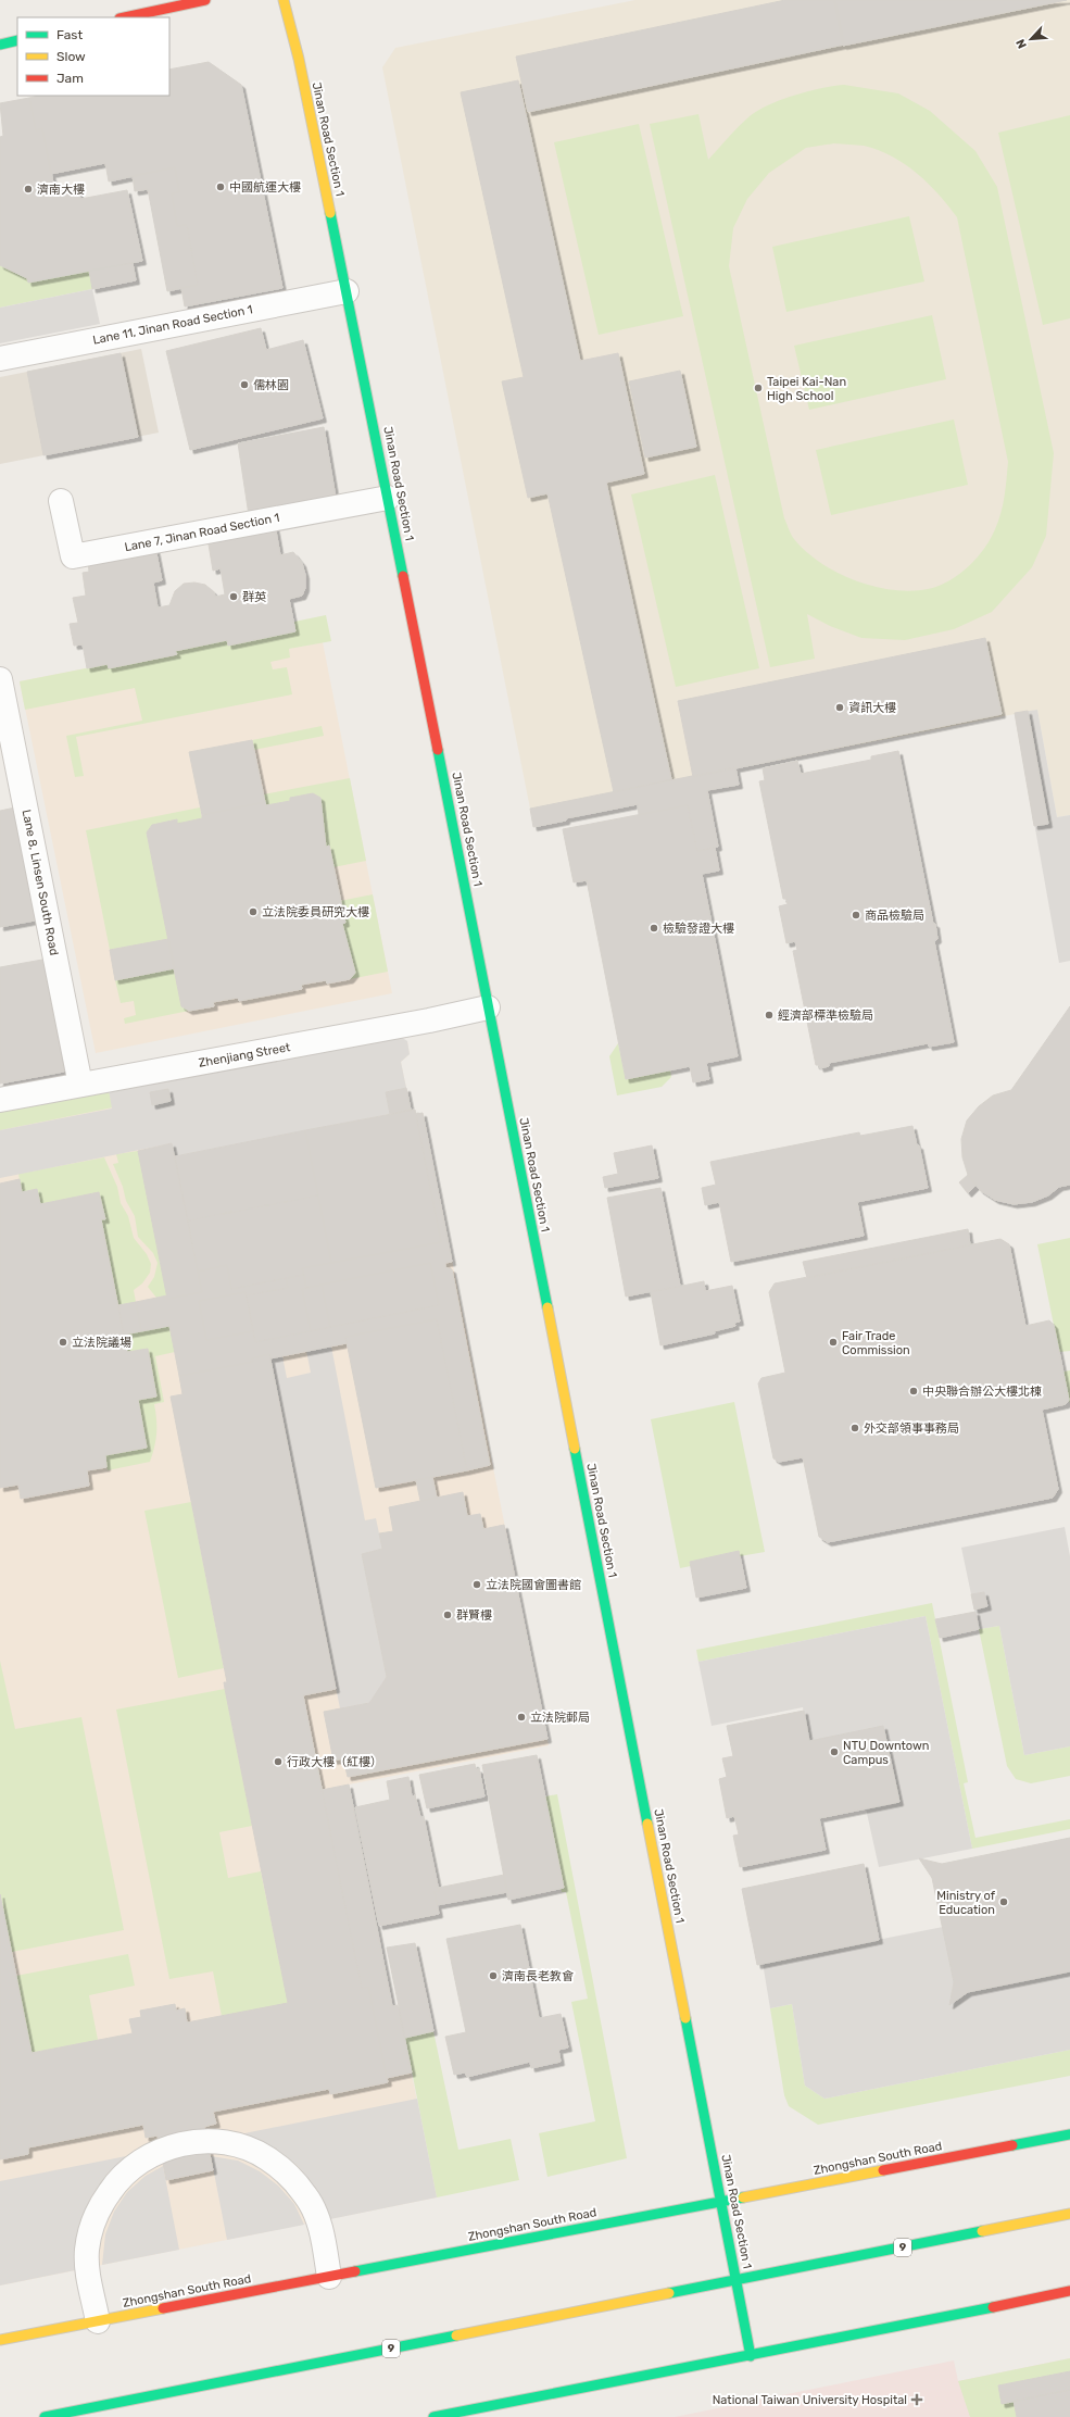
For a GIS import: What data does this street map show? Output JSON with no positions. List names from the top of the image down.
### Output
{
  "streets": {
    "main road": ["Jinan Road Section 1", "Zhongshan South Road", "9"],
    "street": [
      "Lane 11, Jinan Road Section 1",
      "Lane 7, Jinan Road Section 1",
      "Lane 8, Linsen South Road",
      "Zhenjiang Street"
    ]
  },
  "crossings": [
    ["Jinan Road Section 1", "Lane 11, Jinan Road Section 1"],
    ["Jinan Road Section 1", "Lane 7, Jinan Road Section 1"],
    ["Jinan Road Section 1", "Zhenjiang Street"],
    ["Jinan Road Section 1", "Zhongshan South Road"],
    ["Jinan Road Section 1", "9"],
    ["Lane 8, Linsen South Road", "Zhenjiang Street"]
  ],
  "places": {
    "other": [
      "中國航運大樓",
      "濟南大樓",
      "儒林園",
      "Taipei Kai-Nan High School",
      "群英",
      "資訊大樓",
      "立法院委員研究大樓",
      "商品檢驗局",
      "檢驗發證大樓",
      "經濟部標準檢驗局",
      "立法院議場",
      "Fair Trade Commission",
      "中央聯合辦公大樓北棟",
      "外交部領事事務局",
      "立法院國會圖書館",
      "群賢樓",
      "立法院郵局",
      "NTU Downtown Campus",
      "行政大樓（紅樓）",
      "Ministry of Education",
      "濟南長老教會"
    ],
    "health": ["National Taiwan University Hospital"]
  },
  "legend": ["Fast", "Slow", "Jam"],
  "north": "bottom left"
}
